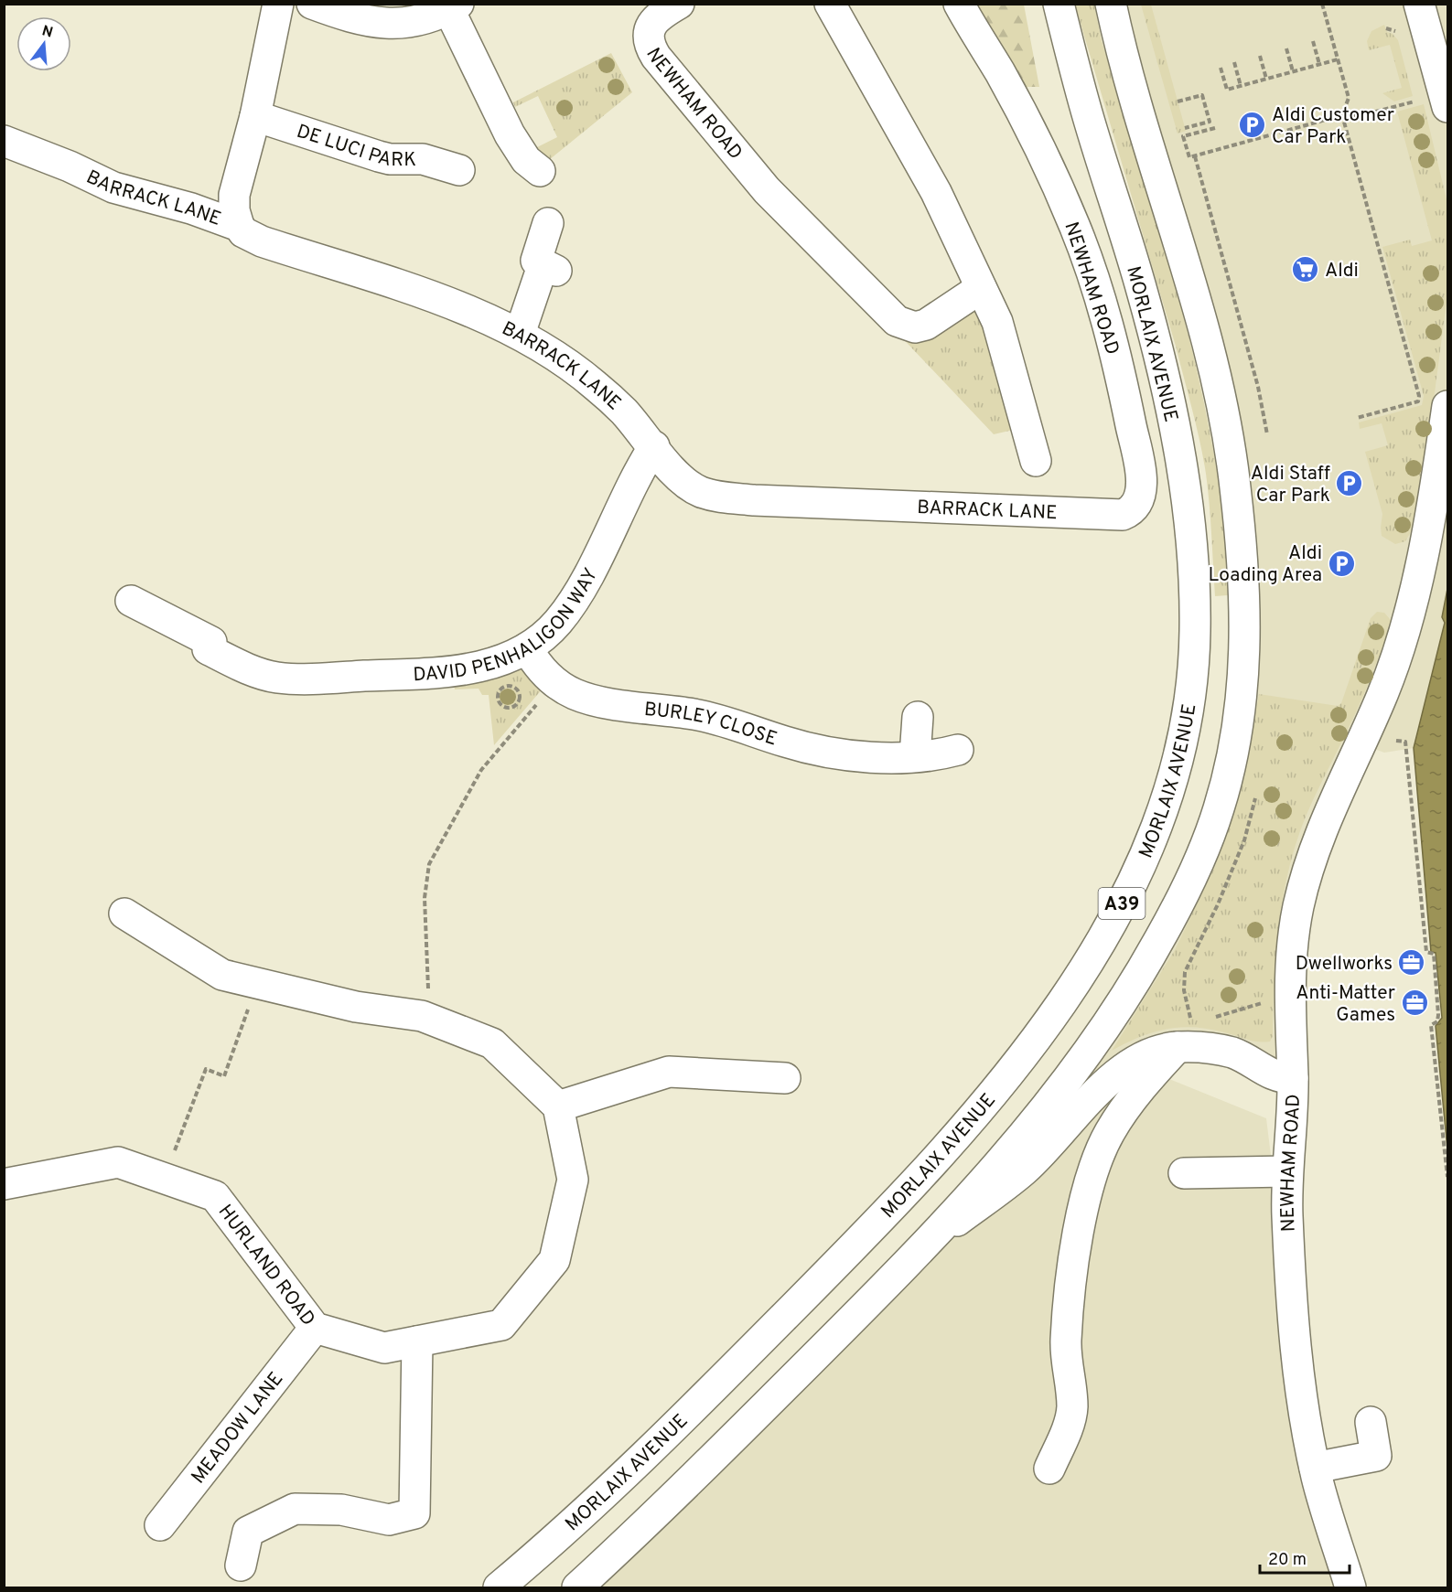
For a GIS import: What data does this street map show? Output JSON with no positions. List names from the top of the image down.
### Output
{
  "streets": {
    "main road": [
      "NEWHAM ROAD",
      "DE LUCI PARK",
      "BARRACK LANE",
      "MORLAIX AVENUE",
      "DAVID PENHALIGON WAY",
      "BURLEY CLOSE",
      "A39",
      "HURLAND ROAD",
      "MEADOW LANE"
    ]
  },
  "crossings": [
    ["NEWHAM ROAD", "BARRACK LANE"],
    ["BARRACK LANE", "DAVID PENHALIGON WAY"],
    ["DAVID PENHALIGON WAY", "BURLEY CLOSE"],
    ["HURLAND ROAD", "MEADOW LANE"]
  ],
  "places": {
    "parking": ["Aldi Customer Car Park", "Aldi Staff Car Park", "Aldi Loading Area"],
    "supermarket": ["Aldi"],
    "office": ["Dwellworks", "Anti-Matter Games"]
  },
  "scale_bar": "20 m",
  "north": "top"
}
